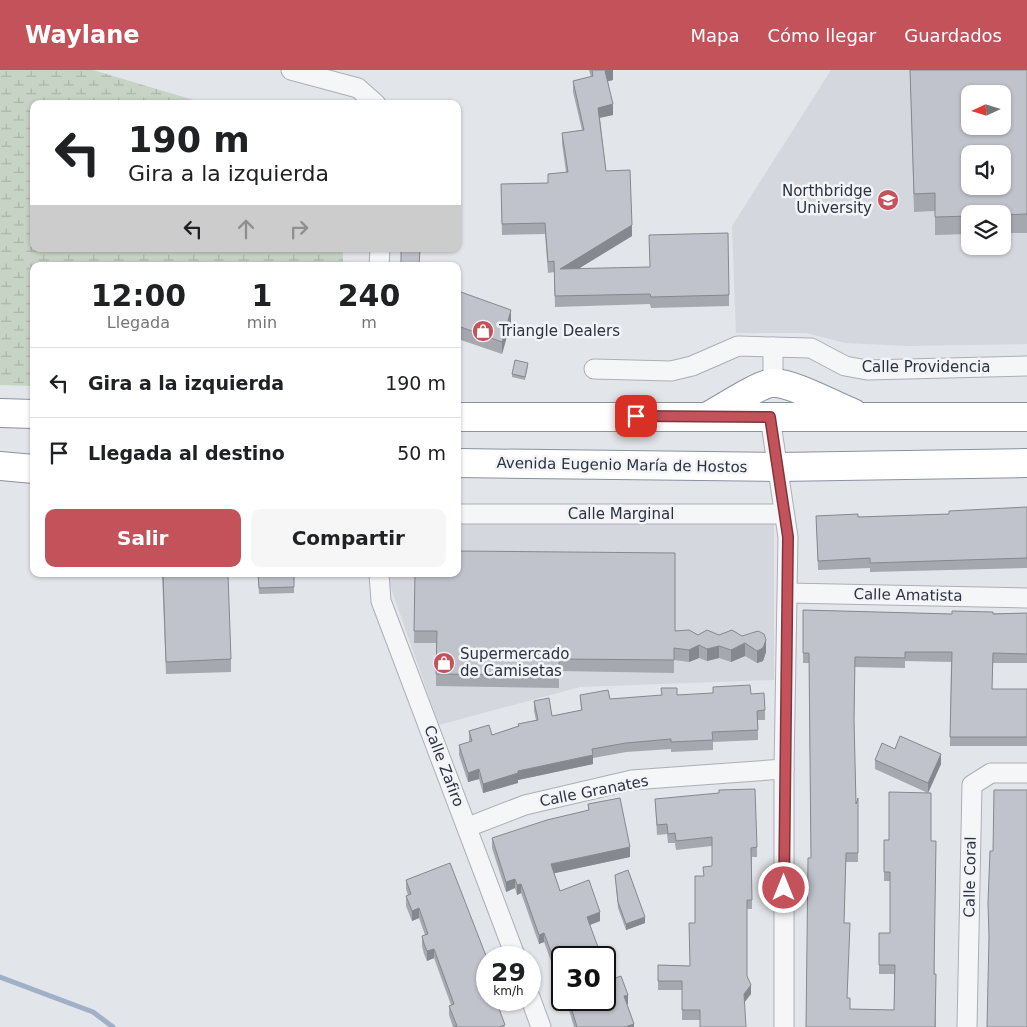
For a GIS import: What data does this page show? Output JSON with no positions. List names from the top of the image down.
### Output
{
  "streets": {
    "highway": ["Avenida Eugenio María de Hostos"],
    "street": [
      "Calle Providencia",
      "Calle Marginal",
      "Calle Amatista",
      "Calle Zafiro",
      "Calle Granates",
      "Calle Coral"
    ]
  },
  "crossings": [
    ["Calle Zafiro", "Calle Granates"]
  ],
  "places": {
    "school or university": ["Northbridge University"],
    "shop": ["Triangle Dealers", "Supermercado de Camisetas"]
  },
  "north": "left",
  "page": {
    "header": "Waylane",
    "nav": ["Mapa", "Cómo llegar", "Guardados"],
    "turn": ["190 m", "Gira a la izquierda"],
    "eta": [
      "12:00",
      "Llegada",
      "1",
      "min",
      "240",
      "m"
    ],
    "list": [
      {
        "name": "Gira a la izquierda",
        "value": "190 m"
      },
      {
        "name": "Llegada al destino",
        "value": "50 m"
      }
    ],
    "buttons": ["Salir", "Compartir"],
    "speed": "29 km/h",
    "limit": "30"
  }
}
